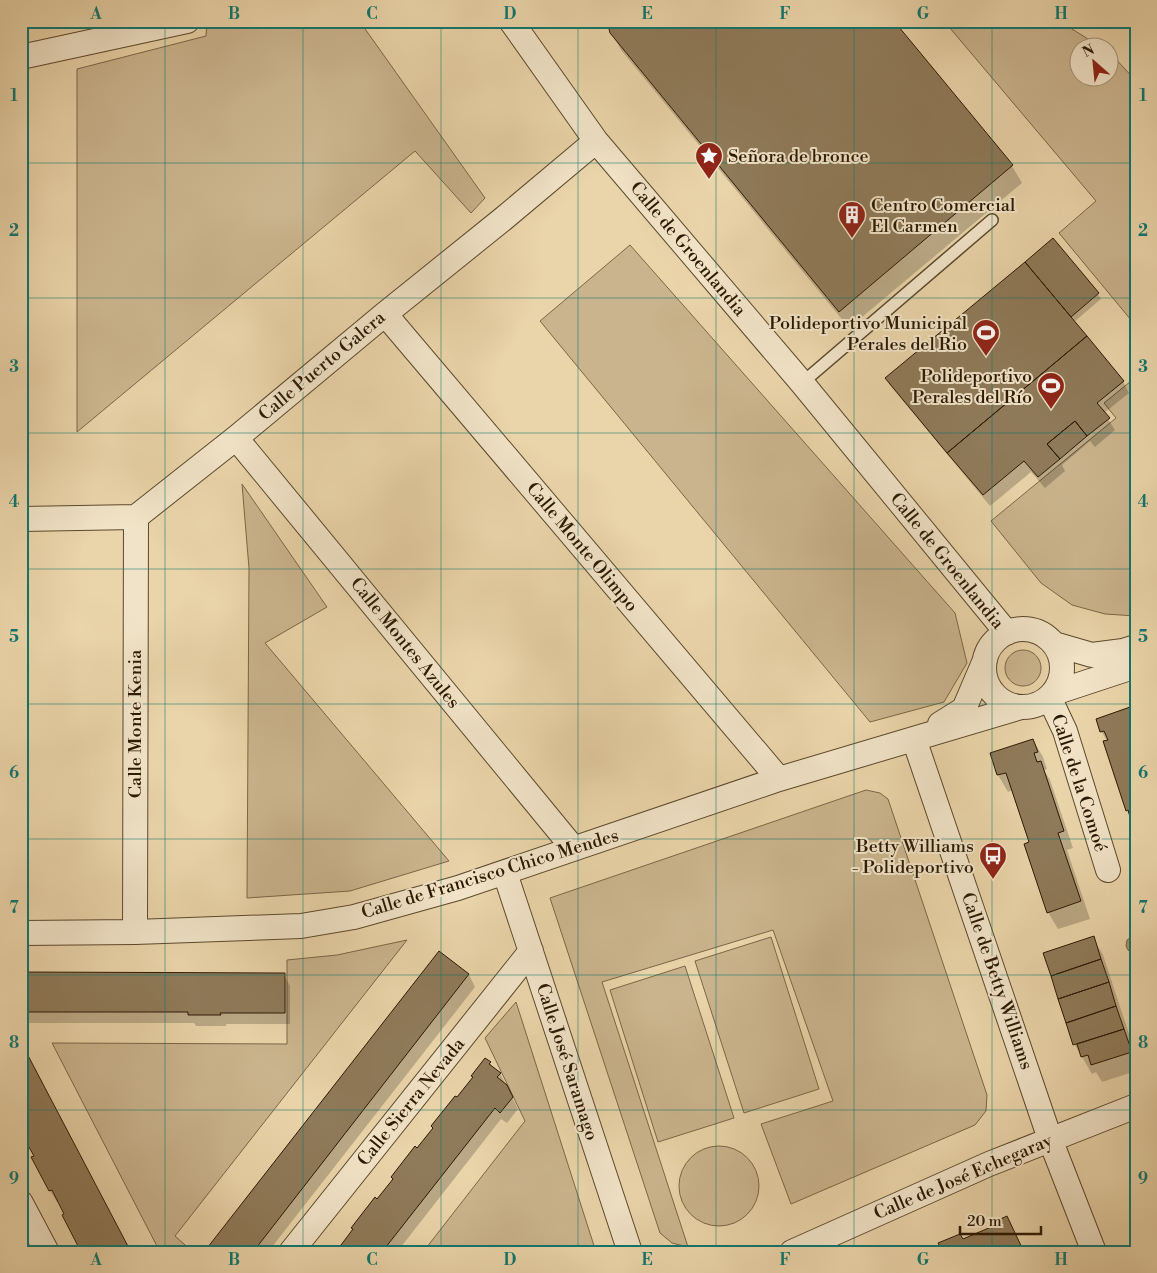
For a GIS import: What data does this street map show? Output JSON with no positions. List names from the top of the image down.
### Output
{
  "streets": {
    "street": [
      "Calle de Groenlandia",
      "Calle Puerto Galera",
      "Calle Monte Olimpo",
      "Calle Montes Azules",
      "Calle Monte Kenia",
      "Calle de la Comoé",
      "Calle de Francisco Chico Mendes",
      "Calle de Betty Williams",
      "Calle José Saramago",
      "Calle Sierra Nevada",
      "Calle de José Echegaray"
    ]
  },
  "crossings": [
    ["Calle de Groenlandia", "Calle Puerto Galera"],
    ["Calle de Groenlandia", "Calle de la Comoé"],
    ["Calle de Groenlandia", "Calle de Francisco Chico Mendes"],
    ["Calle Puerto Galera", "Calle Monte Olimpo"],
    ["Calle Puerto Galera", "Calle Montes Azules"],
    ["Calle Puerto Galera", "Calle Monte Kenia"],
    ["Calle Monte Olimpo", "Calle de Francisco Chico Mendes"],
    ["Calle Montes Azules", "Calle de Francisco Chico Mendes"],
    ["Calle Monte Kenia", "Calle de Francisco Chico Mendes"],
    ["Calle de la Comoé", "Calle de Francisco Chico Mendes"],
    ["Calle de Francisco Chico Mendes", "Calle de Betty Williams"],
    ["Calle de Francisco Chico Mendes", "Calle José Saramago"],
    ["Calle de Betty Williams", "Calle de José Echegaray"],
    ["Calle José Saramago", "Calle Sierra Nevada"]
  ],
  "places": {
    "place": ["Señora de bronce"],
    "building": ["Centro Comercial El Carmen"],
    "sports": ["Polideportivo Municipal Perales del Rio", "Polideportivo Perales del Río"],
    "bus stop": ["Betty Williams - Polideportivo"]
  },
  "scale_bar": "20 m",
  "north": "top left",
  "grid": {
    "columns": [
      "A",
      "B",
      "C",
      "D",
      "E",
      "F",
      "G",
      "H"
    ],
    "rows": [
      "1",
      "2",
      "3",
      "4",
      "5",
      "6",
      "7",
      "8",
      "9"
    ]
  }
}
